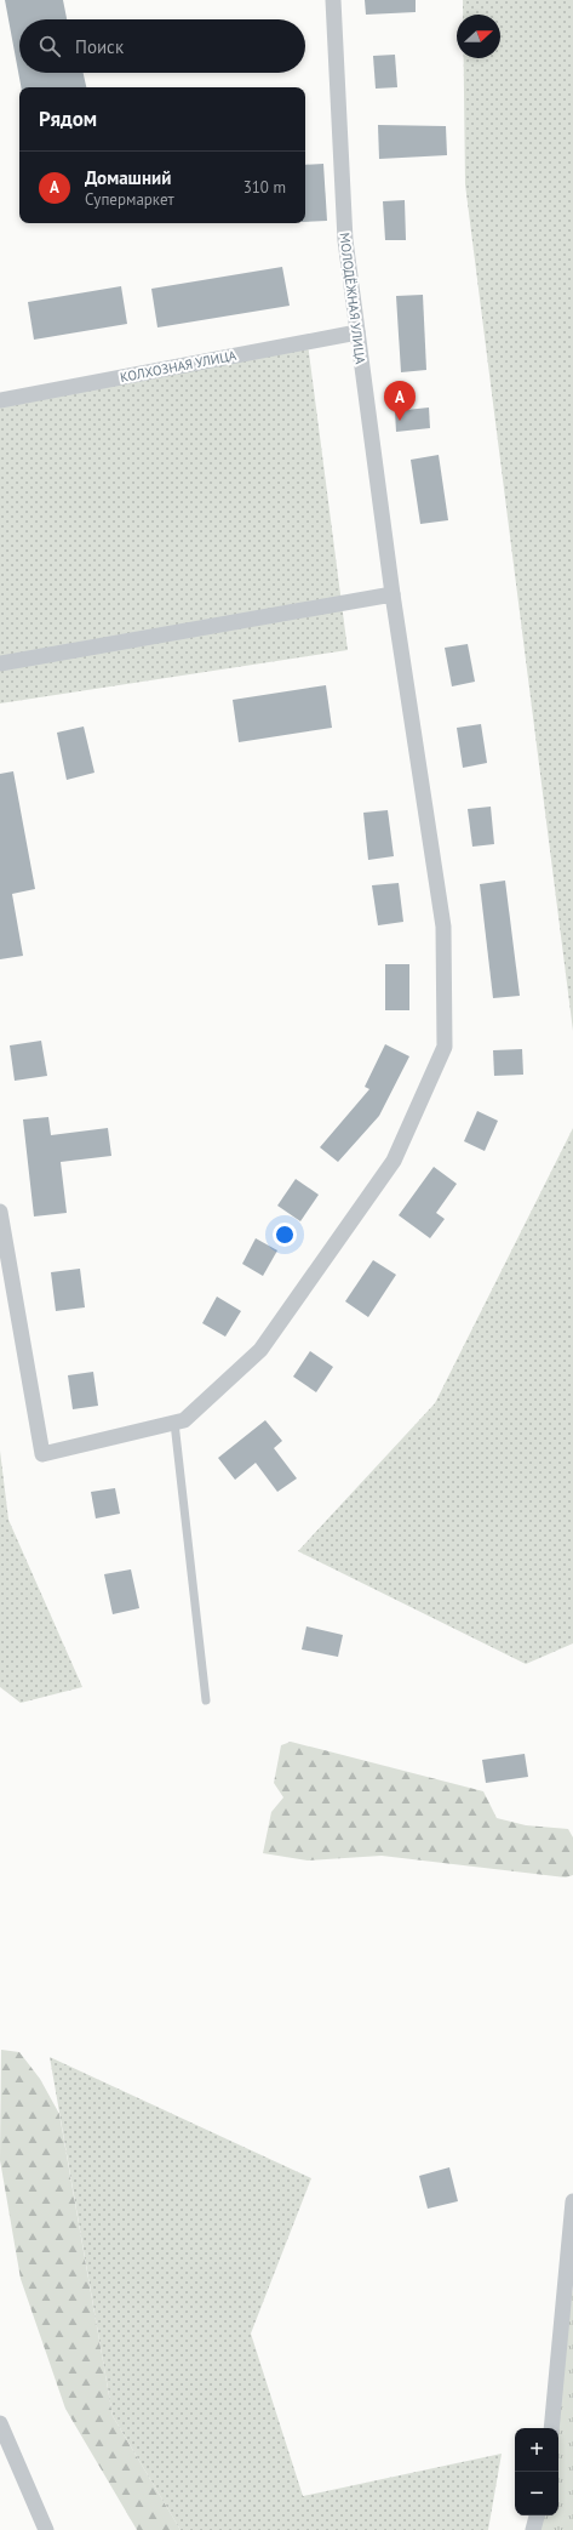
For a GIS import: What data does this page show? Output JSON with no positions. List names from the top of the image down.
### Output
{
  "streets": {
    "street": ["МОЛОДЁЖНАЯ УЛИЦА", "КОЛХОЗНАЯ УЛИЦА"]
  },
  "crossings": [
    ["МОЛОДЁЖНАЯ УЛИЦА", "КОЛХОЗНАЯ УЛИЦА"]
  ],
  "north": "right",
  "page": {
    "search": "Поиск",
    "heading": "Рядом",
    "list": [
      {
        "mark": "A",
        "name": "Домашний",
        "note": "Супермаркет",
        "value": "310 m"
      }
    ],
    "pins": "A",
    "map_buttons": ["+", "−"]
  }
}
